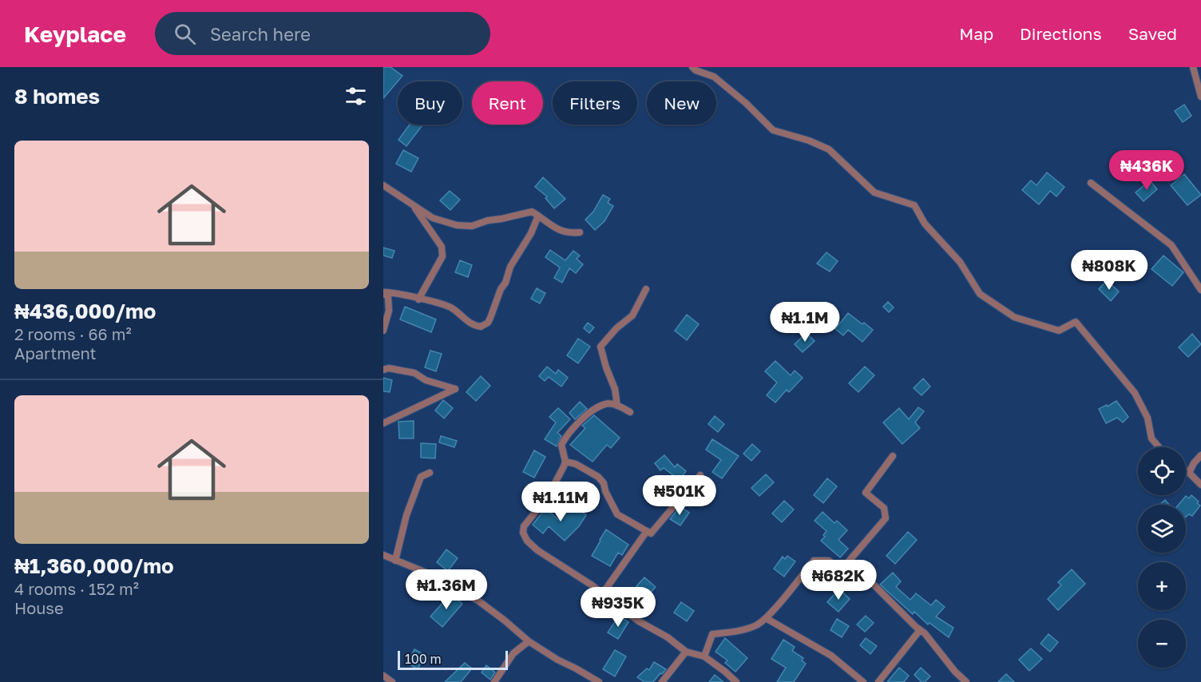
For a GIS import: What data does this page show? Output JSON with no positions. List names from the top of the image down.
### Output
{
  "scale_bar": "100 m",
  "page": {
    "header": "Keyplace",
    "search": "Search here",
    "nav": ["Map", "Directions", "Saved"],
    "heading": "8 homes",
    "chip": [
      "Buy",
      "Rent",
      "Filters",
      "New"
    ],
    "list": [
      {
        "name": "₦436,000/mo",
        "note": "2 rooms · 66 m² · Apartment"
      },
      {
        "name": "₦1,360,000/mo",
        "note": "4 rooms · 152 m² · House"
      }
    ],
    "price": [
      "₦436K",
      "₦808K",
      "₦1.1M",
      "₦501K",
      "₦1.11M",
      "₦682K",
      "₦1.36M",
      "₦935K"
    ],
    "map_buttons": ["+", "−"],
    "scale": "100 m"
  }
}
